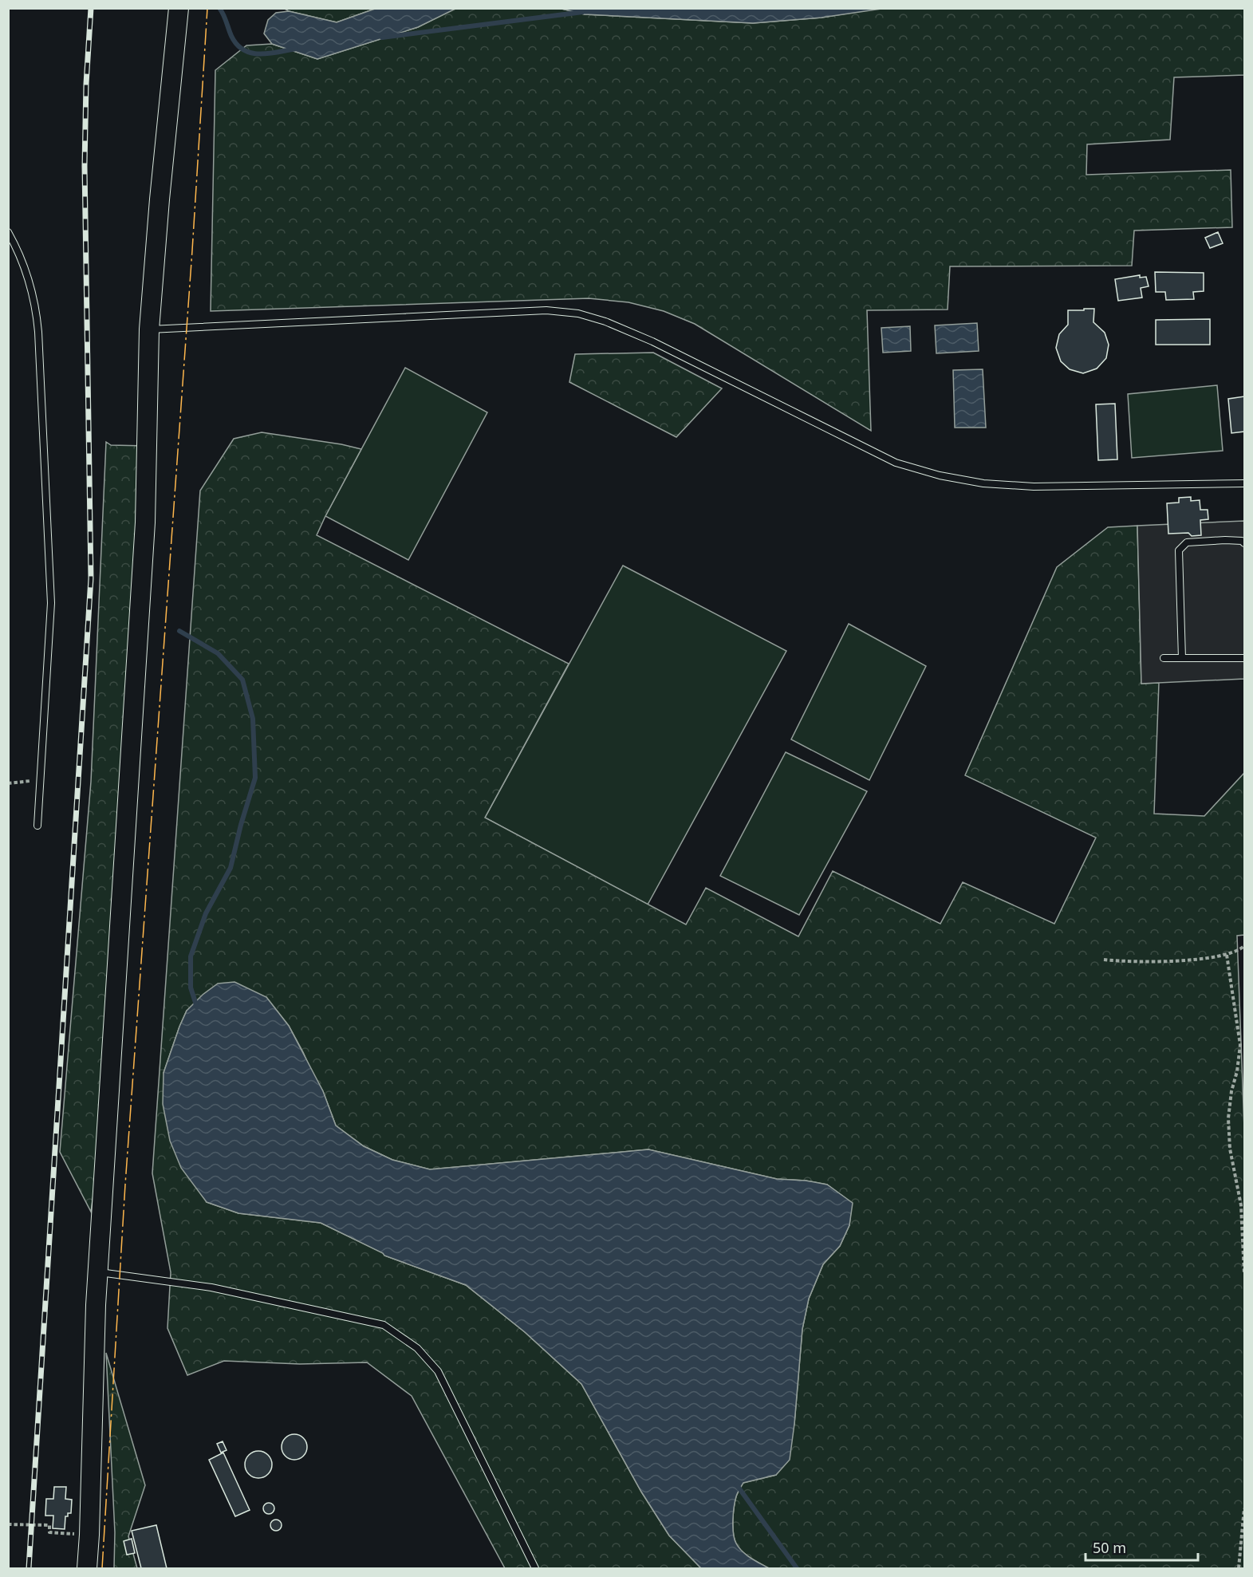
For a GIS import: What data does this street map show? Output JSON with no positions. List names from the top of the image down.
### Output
{
  "scale_bar": "50 m"
}
